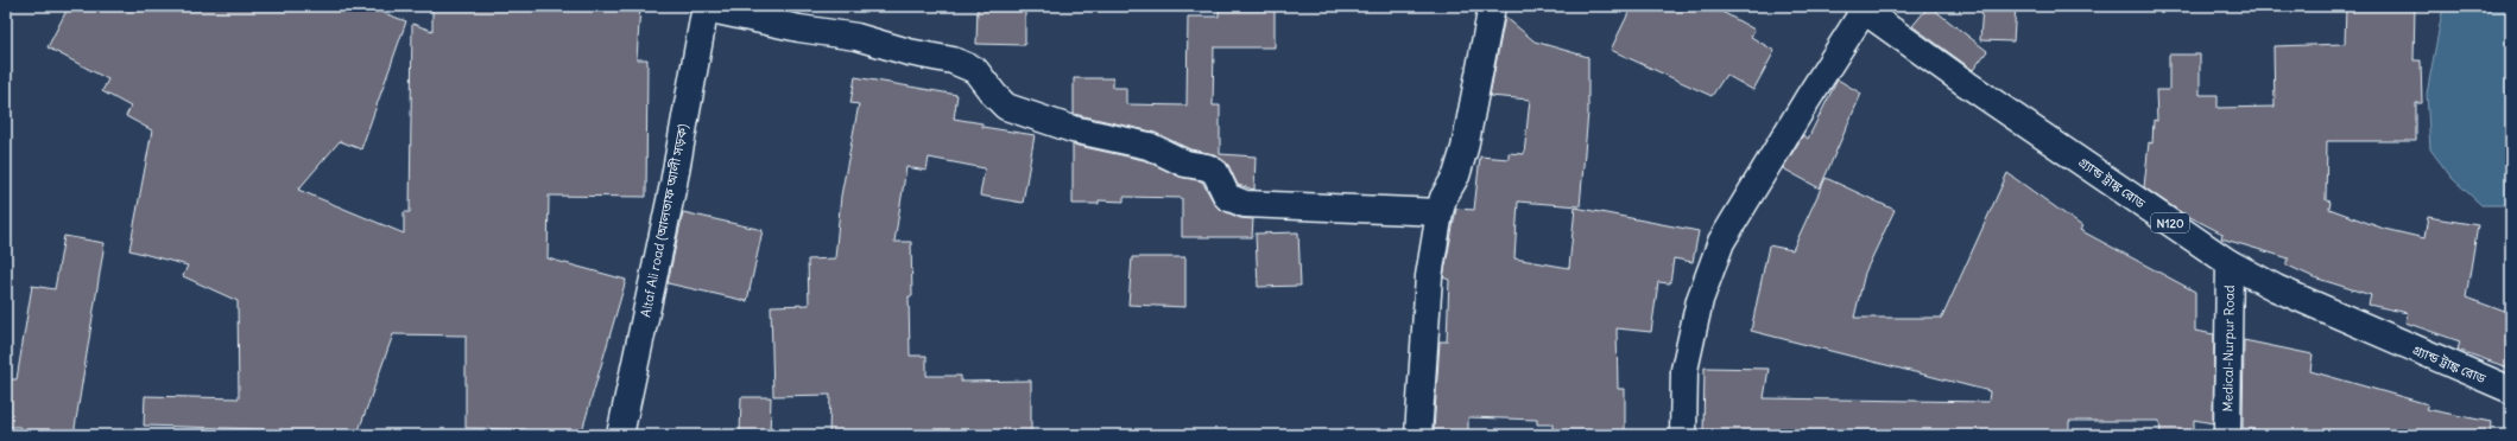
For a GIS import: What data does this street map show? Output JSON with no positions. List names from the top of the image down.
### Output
{
  "streets": {
    "main road": [
      "গ্র্যান্ড ট্রাঙ্ক রোড",
      "Altaf Ali road (আলতাফ আলী সড়ক)",
      "N120",
      "Medical-Nurpur Road"
    ]
  },
  "crossings": [
    ["গ্র্যান্ড ট্রাঙ্ক রোড", "Medical-Nurpur Road"]
  ]
}
